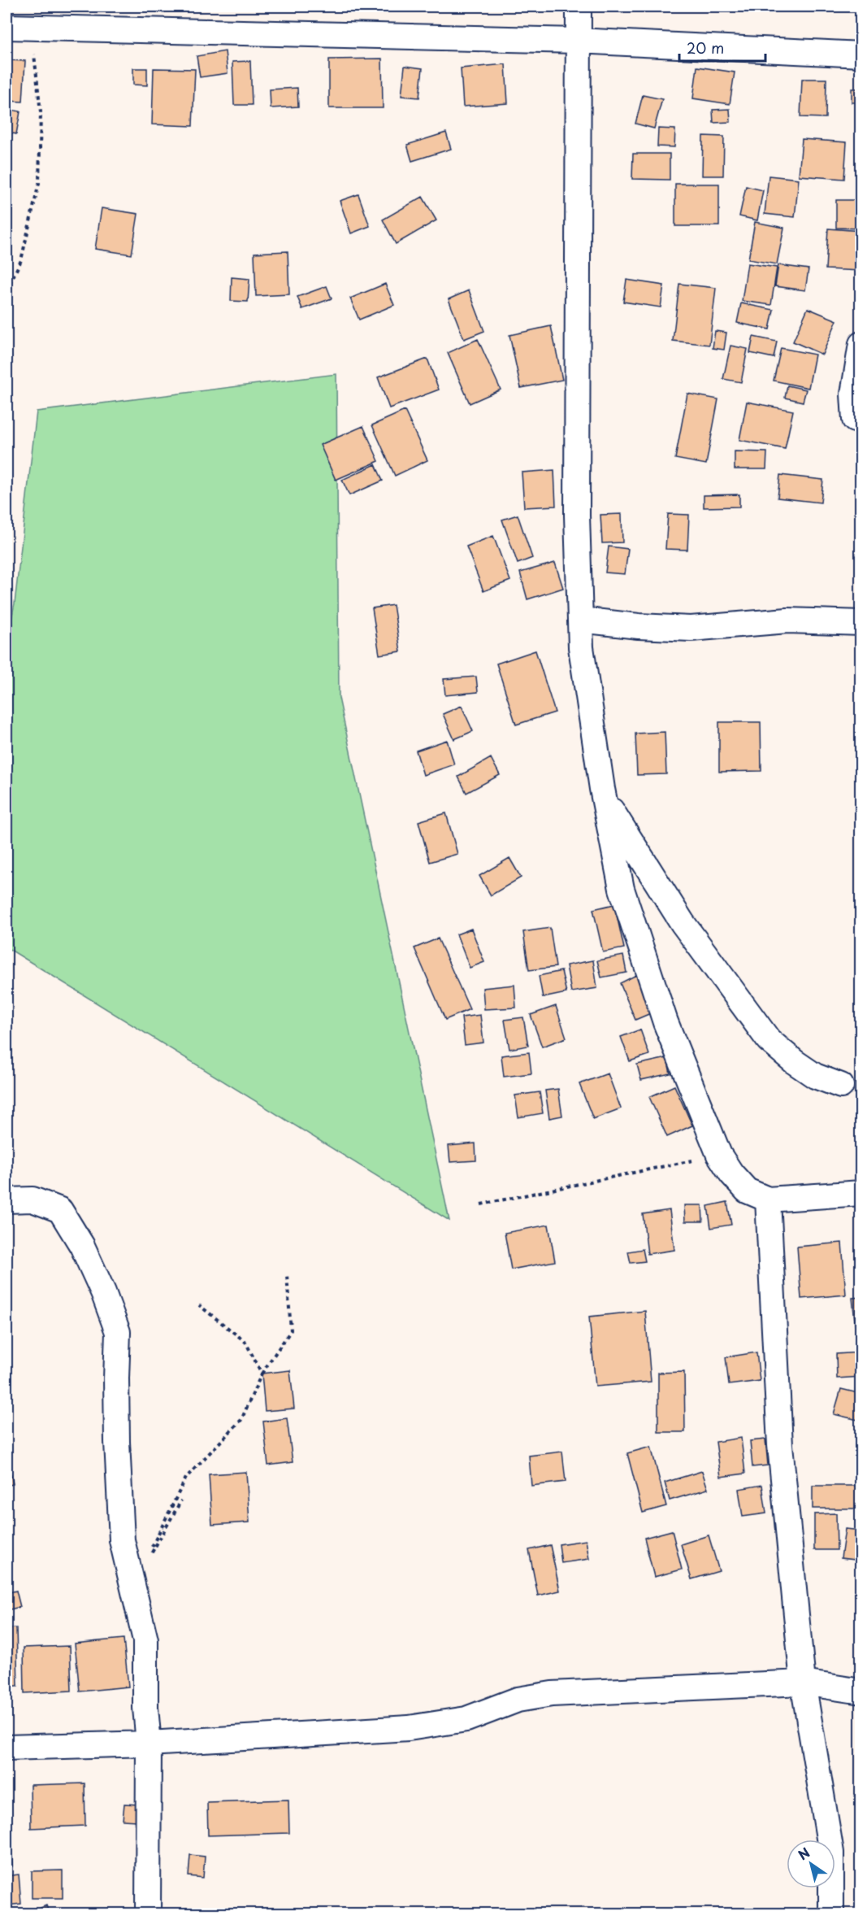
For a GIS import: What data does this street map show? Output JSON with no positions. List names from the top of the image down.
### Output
{
  "scale_bar": "20 m",
  "north": "top left"
}
